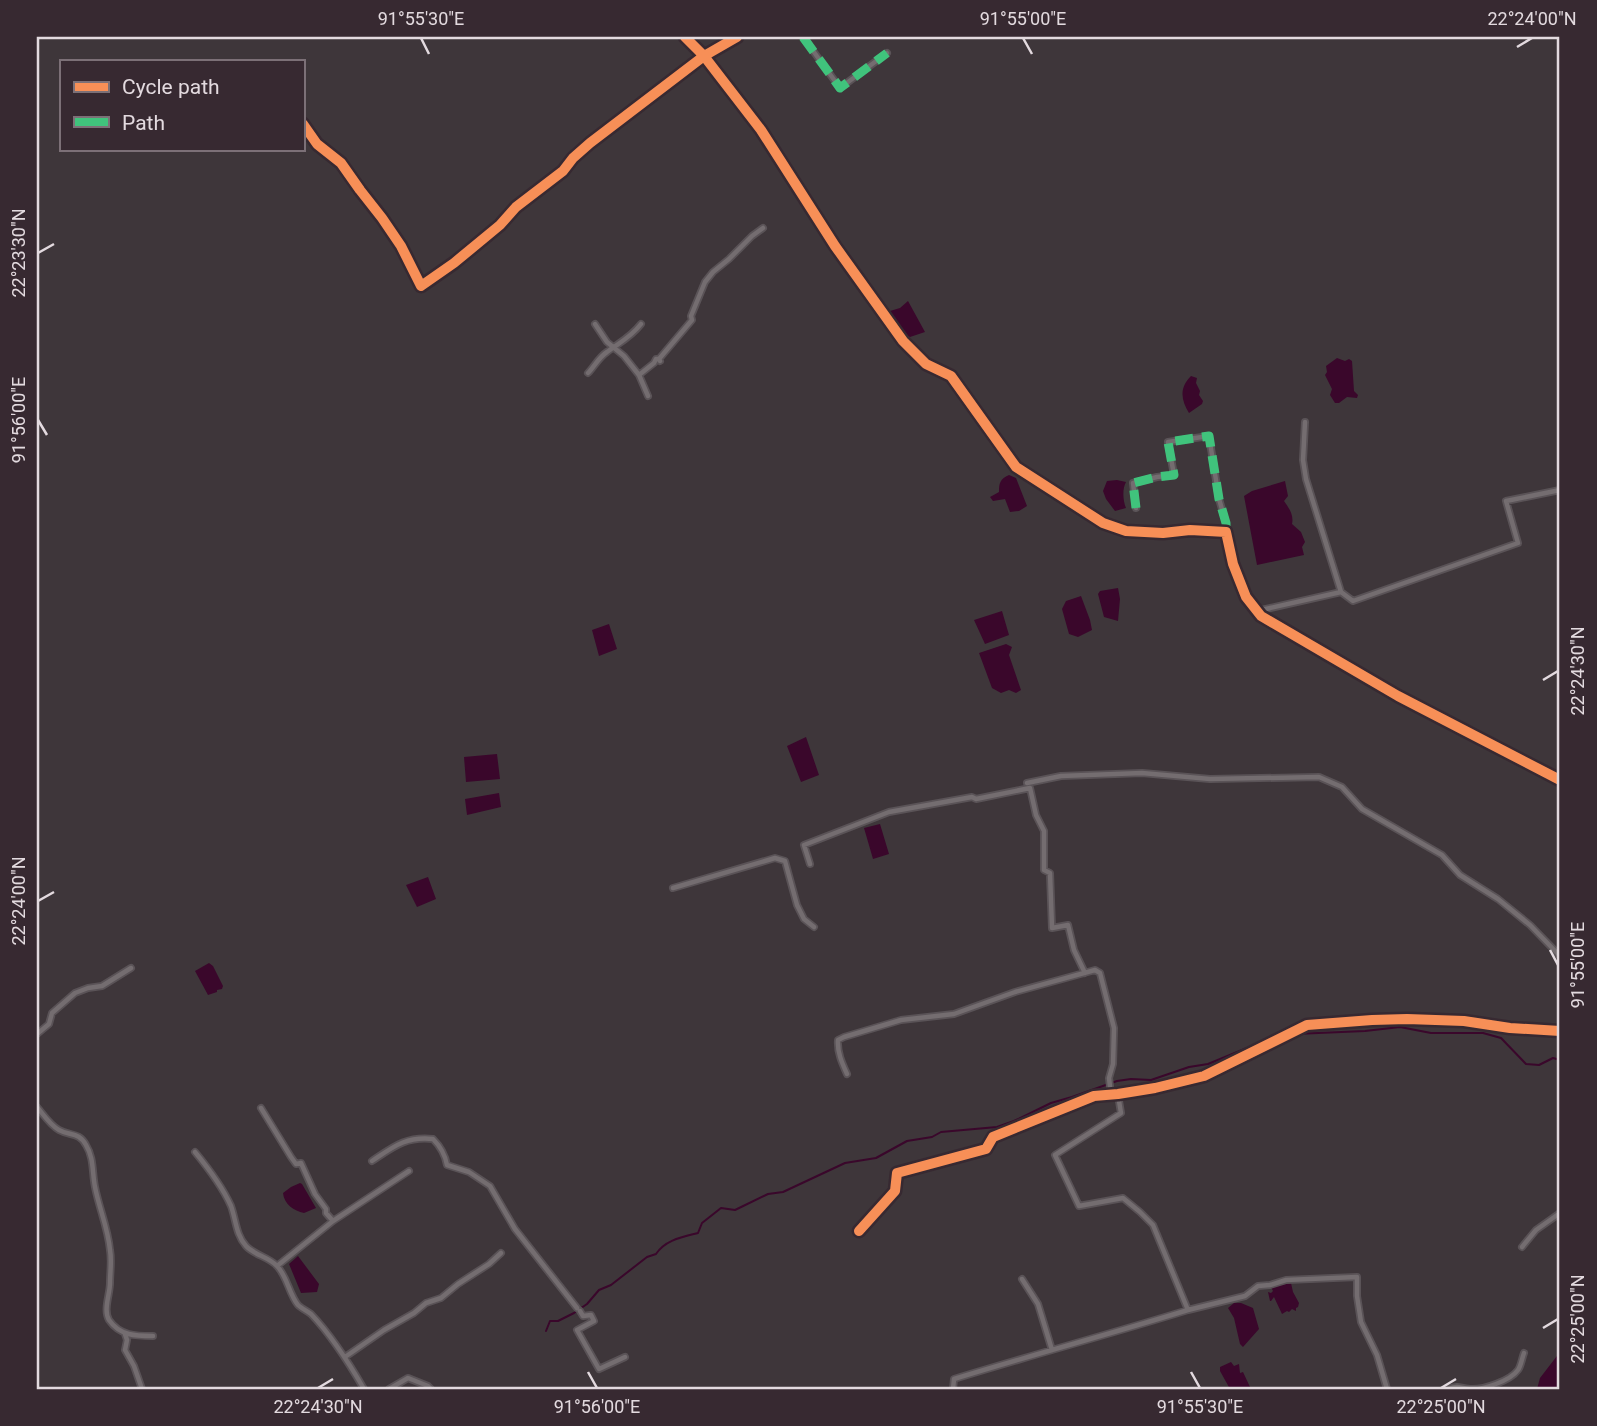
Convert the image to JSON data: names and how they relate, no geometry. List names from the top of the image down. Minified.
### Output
{"legend":["Cycle path","Path"],"coordinates":["91°55'30\"E","91°55'00\"E","22°24'00\"N","22°23'30\"N","91°56'00\"E","22°24'30\"N","22°25'00\"N"]}
